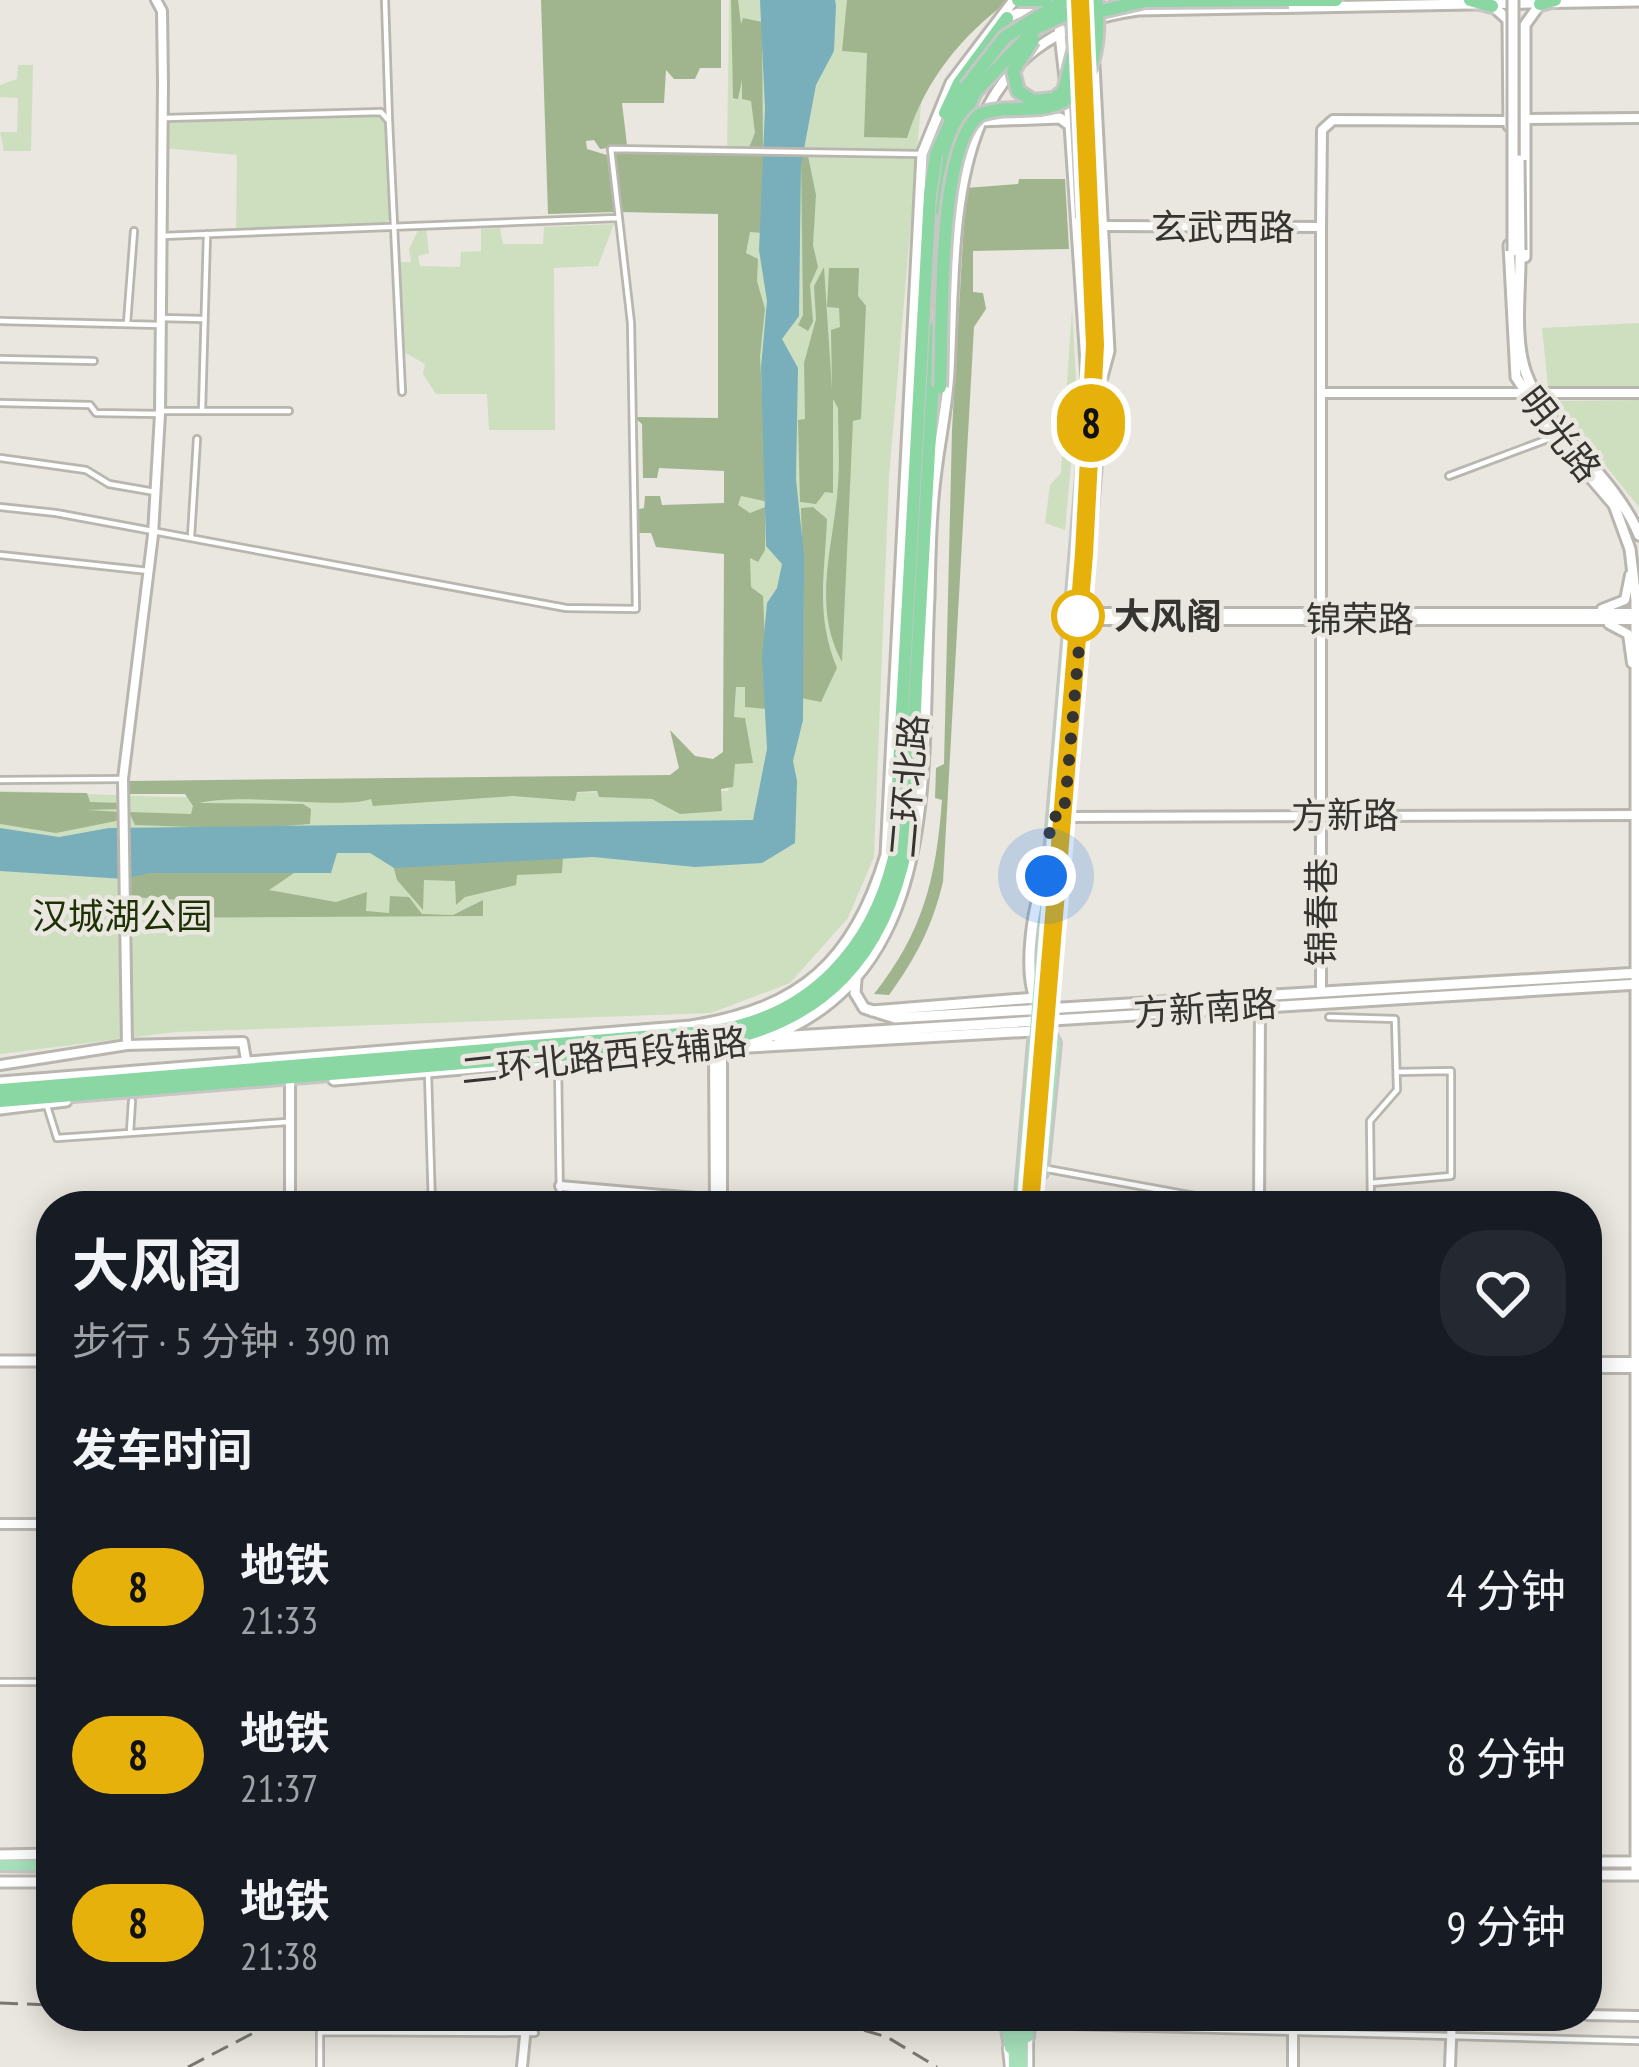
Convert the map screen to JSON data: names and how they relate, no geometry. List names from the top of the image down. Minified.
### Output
{"streets":{"highway":["二环北路"],"main road":["明光路","方新南路","二环北路西段辅路"],"street":["玄武西路","锦荣路","方新路","锦春巷"]},"crossings":[["玄武西路","锦荣路"],["玄武西路","锦春巷"],["明光路","锦荣路"],["明光路","方新路"],["明光路","方新南路"],["锦荣路","锦春巷"],["二环北路","二环北路西段辅路"],["方新路","锦春巷"],["锦春巷","方新南路"],["方新南路","二环北路西段辅路"]],"parks":["汉城湖公园"],"places":["大风阁"],"lines":["metro line 8"],"page":{"on_map":"8","heading":[["大风阁","步行 · 5 分钟 · 390 m"],"发车时间"],"list":[{"mark":"8","name":"地铁","note":"21:33","value":"4 分钟"},{"mark":"8","name":"地铁","note":"21:37","value":"8 分钟"},{"mark":"8","name":"地铁","note":"21:38","value":"9 分钟"}]}}
